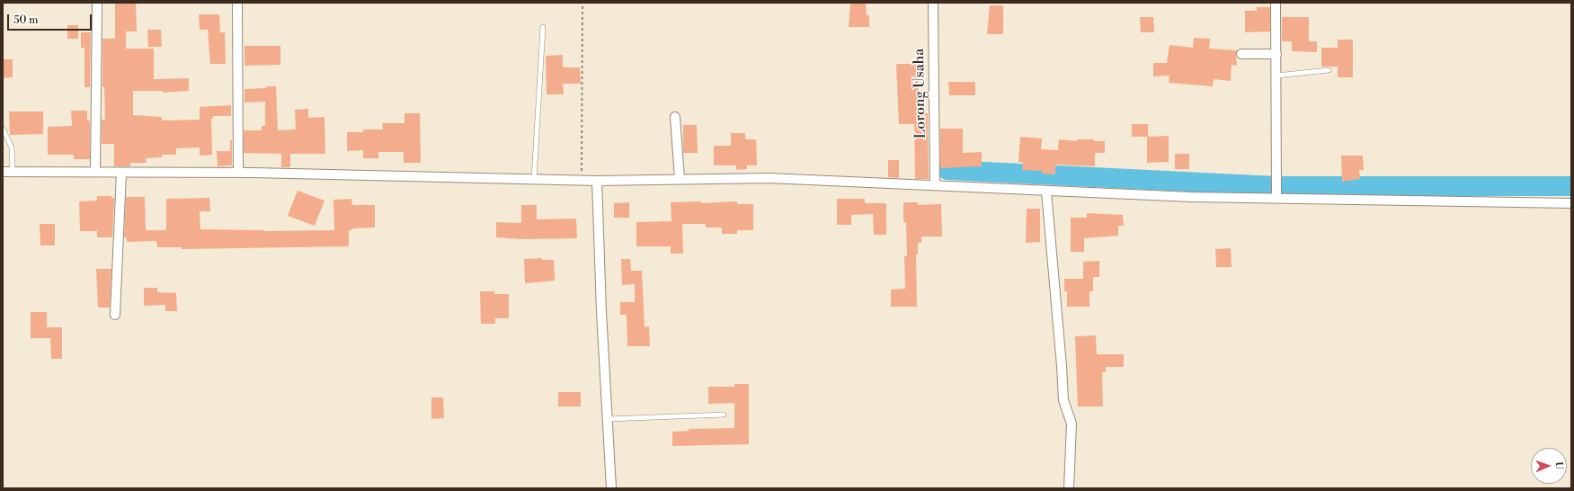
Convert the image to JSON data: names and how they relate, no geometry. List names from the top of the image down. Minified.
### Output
{"streets":{"street":["Lorong Usaha"]},"scale_bar":"50 m","north":"right"}
